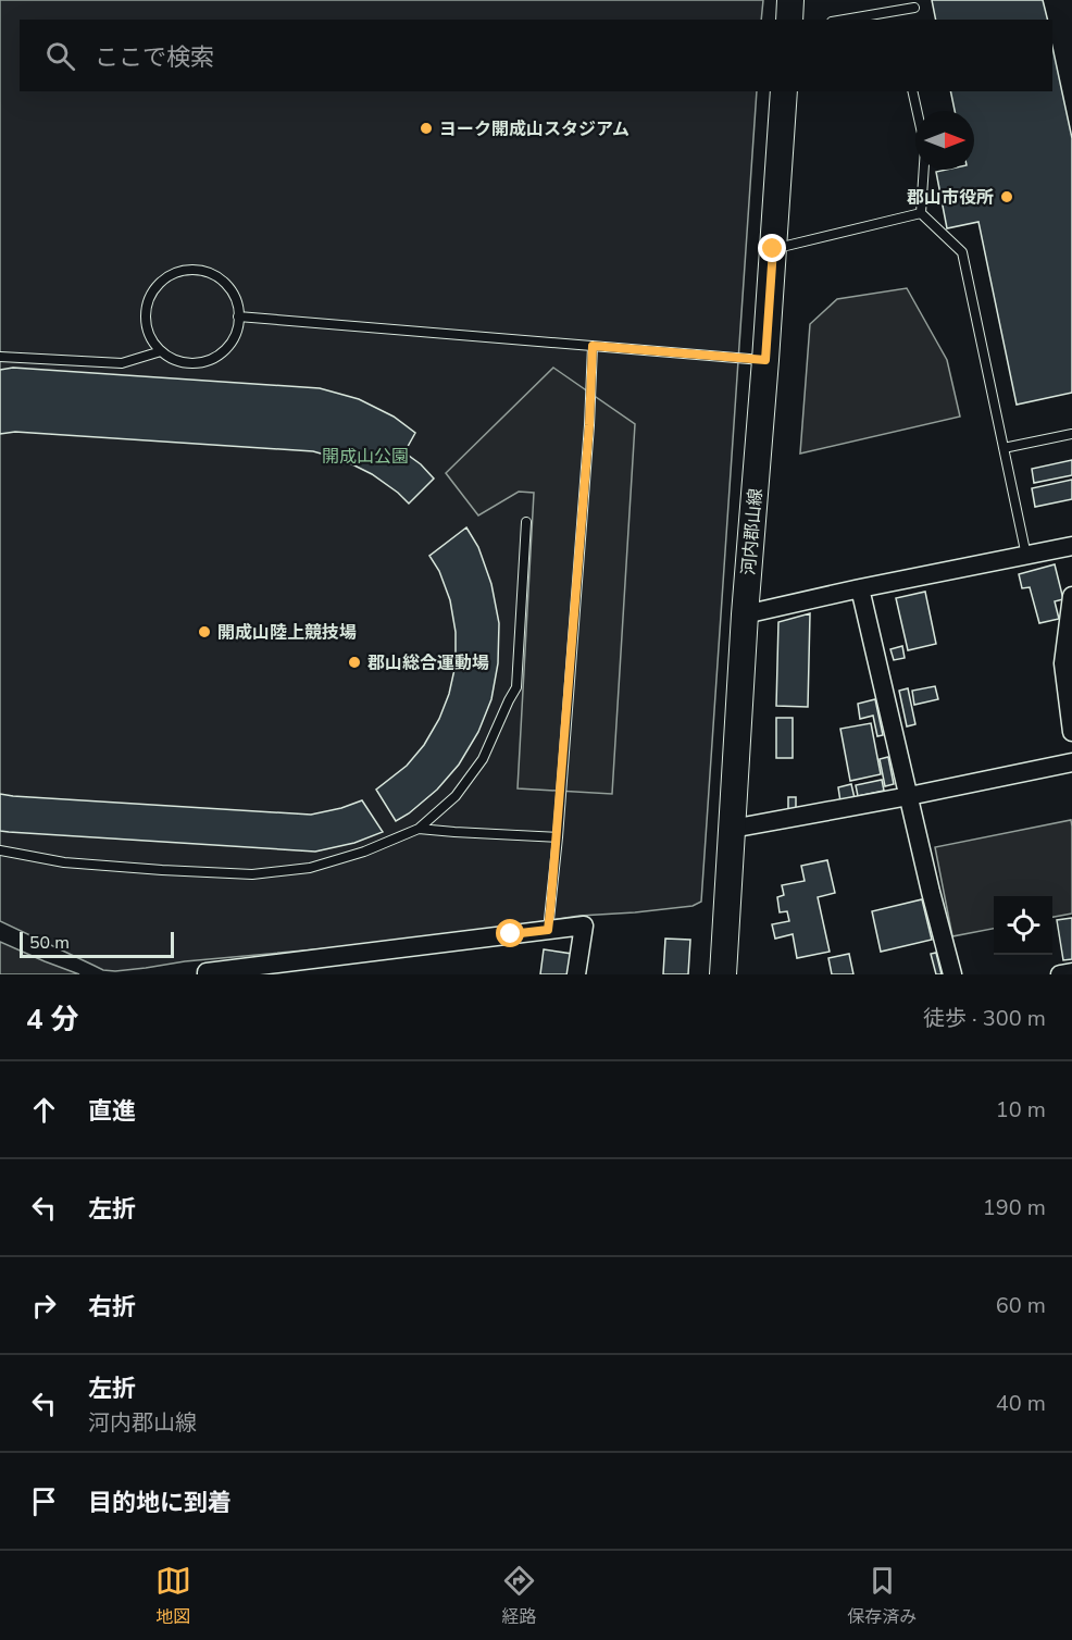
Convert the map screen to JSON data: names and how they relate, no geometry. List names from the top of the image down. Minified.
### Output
{"streets":{"main road":["河内郡山線"]},"parks":["開成山公園"],"places":["ヨーク開成山スタジアム","郡山市役所","開成山陸上競技場","郡山総合運動場"],"scale_bar":"50 m","north":"right","page":{"search":"ここで検索","scale":"50 m","heading":["4 分","徒歩 · 300 m"],"list":[["直進","10 m"],["左折","190 m"],["右折","60 m"],["左折","河内郡山線","40 m"],"目的地に到着"],"nav":["地図","経路","保存済み"]}}
